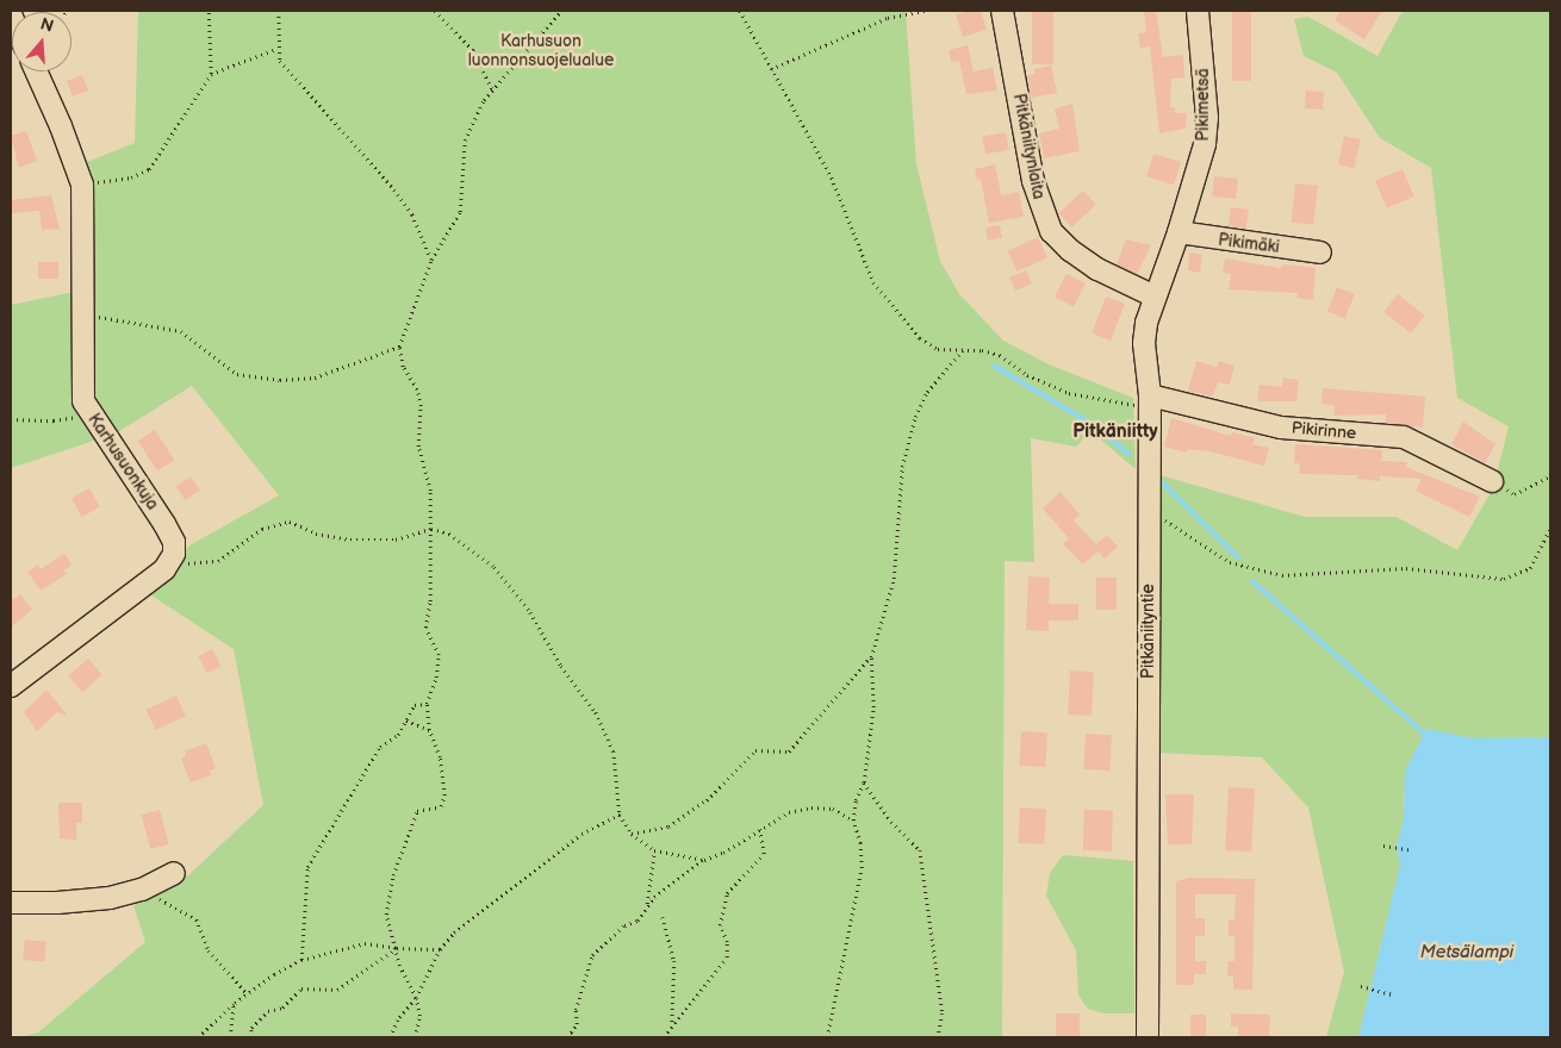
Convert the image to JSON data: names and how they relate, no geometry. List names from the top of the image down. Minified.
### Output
{"streets":{"street":["Pikimetsä","Pitkäniitynlaita","Pikimäki","Pikirinne","Karhusuonkuja","Pitkäniityntie"]},"crossings":[["Pikimetsä","Pikimäki"],["Pikimetsä","Pitkäniityntie"],["Pitkäniitynlaita","Pitkäniityntie"],["Pikimäki","Pitkäniityntie"],["Pikirinne","Pitkäniityntie"]],"districts":["Pitkäniitty"],"water":["Metsälampi"],"parks":["Karhusuon luonnonsuojelualue"],"north":"top"}
